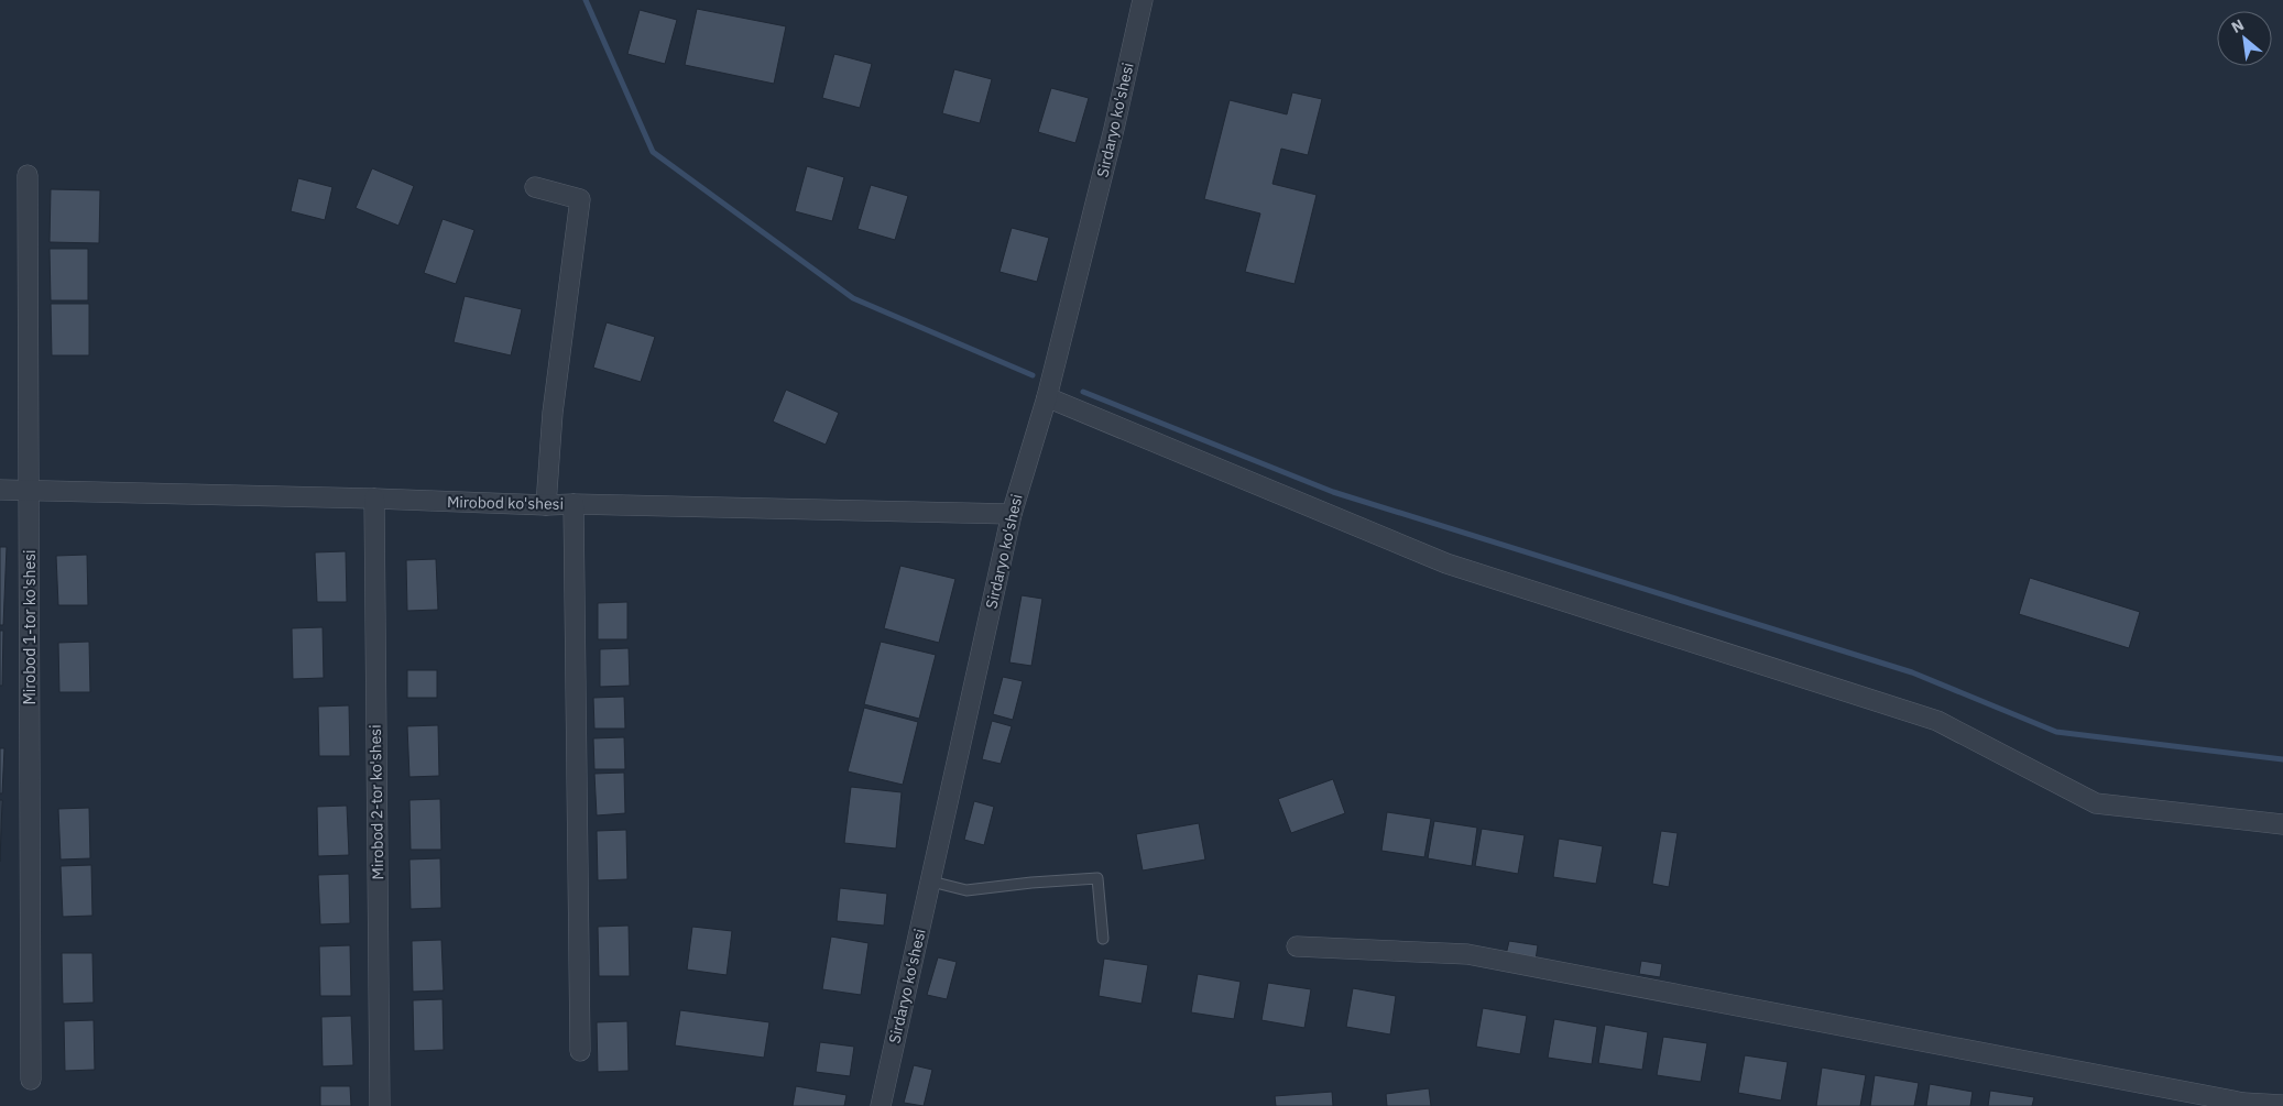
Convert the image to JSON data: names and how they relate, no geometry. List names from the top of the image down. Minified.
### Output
{"streets":{"street":["Sirdaryo ko'shesi","Mirobod ko'shesi","Mirobod 1-tor ko'shesi","Mirobod 2-tor ko'shesi"]},"crossings":[["Sirdaryo ko'shesi","Mirobod ko'shesi"],["Mirobod ko'shesi","Mirobod 1-tor ko'shesi"],["Mirobod ko'shesi","Mirobod 2-tor ko'shesi"]],"north":"top left"}
